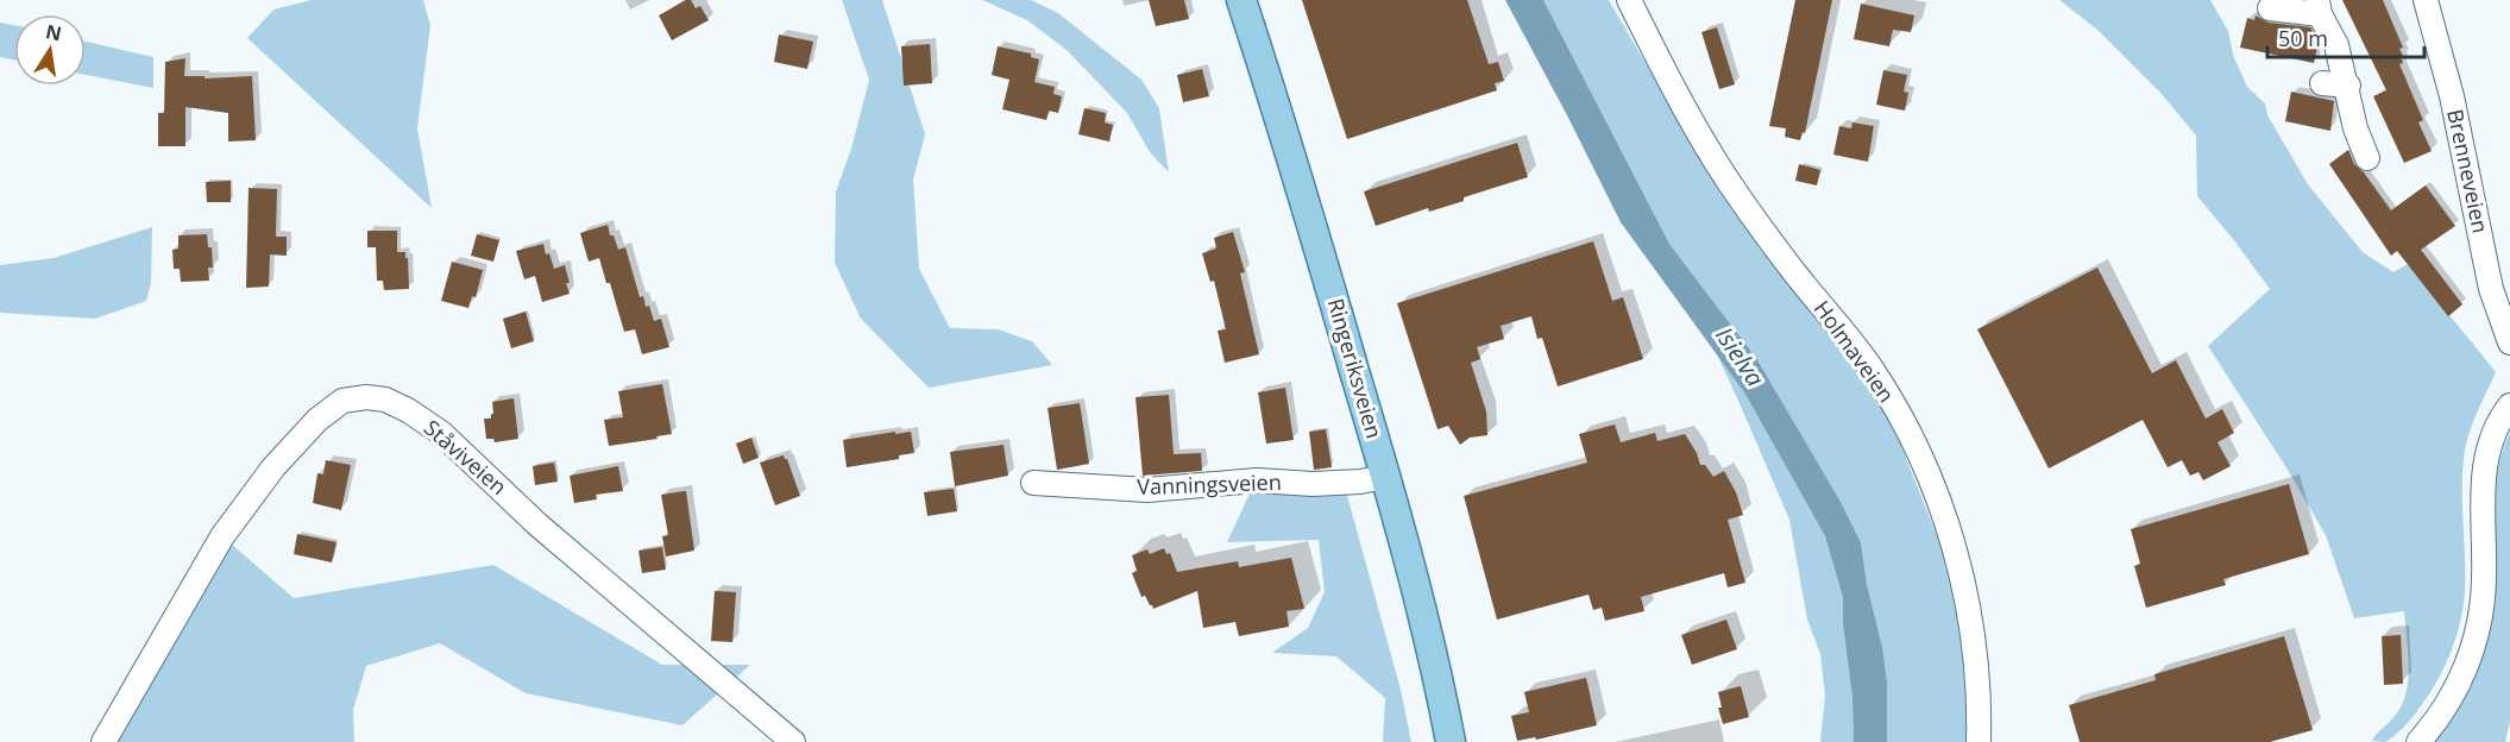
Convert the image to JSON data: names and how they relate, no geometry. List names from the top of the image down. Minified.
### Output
{"streets":{"main road":["Ringeriksveien"],"street":["Brenneveien","Holmaveien","Ståviveien","Vanningsveien"]},"crossings":[["Ringeriksveien","Vanningsveien"]],"water":["Isielva"],"scale_bar":"50 m","north":"top"}
